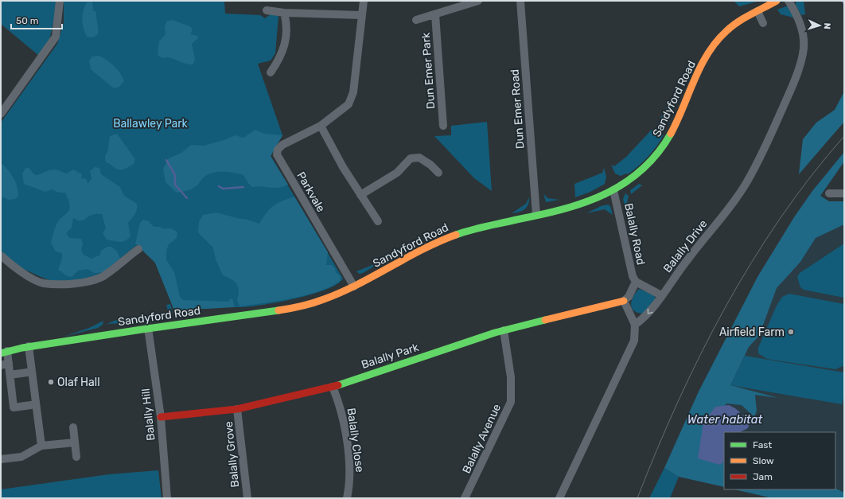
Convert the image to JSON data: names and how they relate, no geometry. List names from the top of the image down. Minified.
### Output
{"streets":{"main road":["Sandyford Road","Balally Park"],"street":["Dun Emer Park","Dun Emer Road","Parkvale","Balally Road","Balally Drive","Balally Hill","Balally Avenue","Balally Close","Balally Grove"]},"crossings":[["Sandyford Road","Dun Emer Road"],["Sandyford Road","Parkvale"],["Sandyford Road","Balally Road"],["Sandyford Road","Balally Hill"],["Balally Road","Balally Drive"],["Balally Road","Balally Park"],["Balally Park","Balally Hill"],["Balally Park","Balally Avenue"],["Balally Park","Balally Close"],["Balally Park","Balally Grove"]],"water":["Water habitat"],"parks":["Ballawley Park"],"places":["Airfield Farm","Olaf Hall"],"legend":["Fast","Slow","Jam"],"scale_bar":"50 m","north":"right"}
